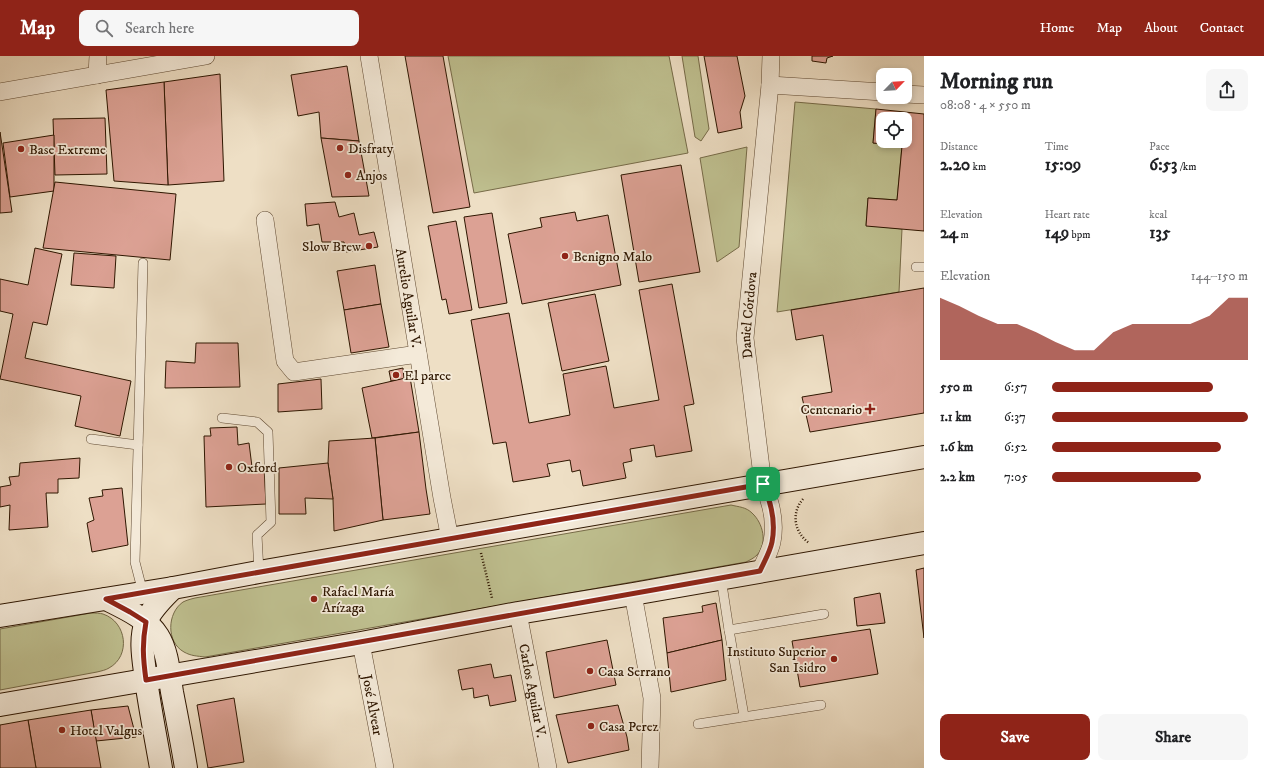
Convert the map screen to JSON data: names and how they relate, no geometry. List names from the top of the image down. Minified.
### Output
{"streets":{"street":["Aurelio Aguilar V.","Daniel Córdova","Carlos Aguilar V.","José Alvear"]},"places":{"other":["Disfraty","Base Extreme","Anjos","Slow Brew","Benigno Malo","El parce","Oxford","Rafael María Arízaga","Instituto Superior San Isidro","Casa Serrano","Casa Perez","Hotel Valgus"],"health":["Centenario"]},"north":"top right","page":{"header":"Map","search":"Search here","nav":["Home","Map","About","Contact"],"heading":["Morning run","08:08 · 4 × 550 m"],"stats":[["Distance","2.20 km"],["Time","15:09"],["Pace","6:53 /km"],["Elevation","24 m"],["Heart rate","149 bpm"],["kcal","135"]],"chart":["Elevation","144–150 m"],"list":[{"name":"550 m","note":"6:57"},{"name":"1.1 km","note":"6:37"},{"name":"1.6 km","note":"6:52"},{"name":"2.2 km","note":"7:05"}],"buttons":["Save","Share"]}}
